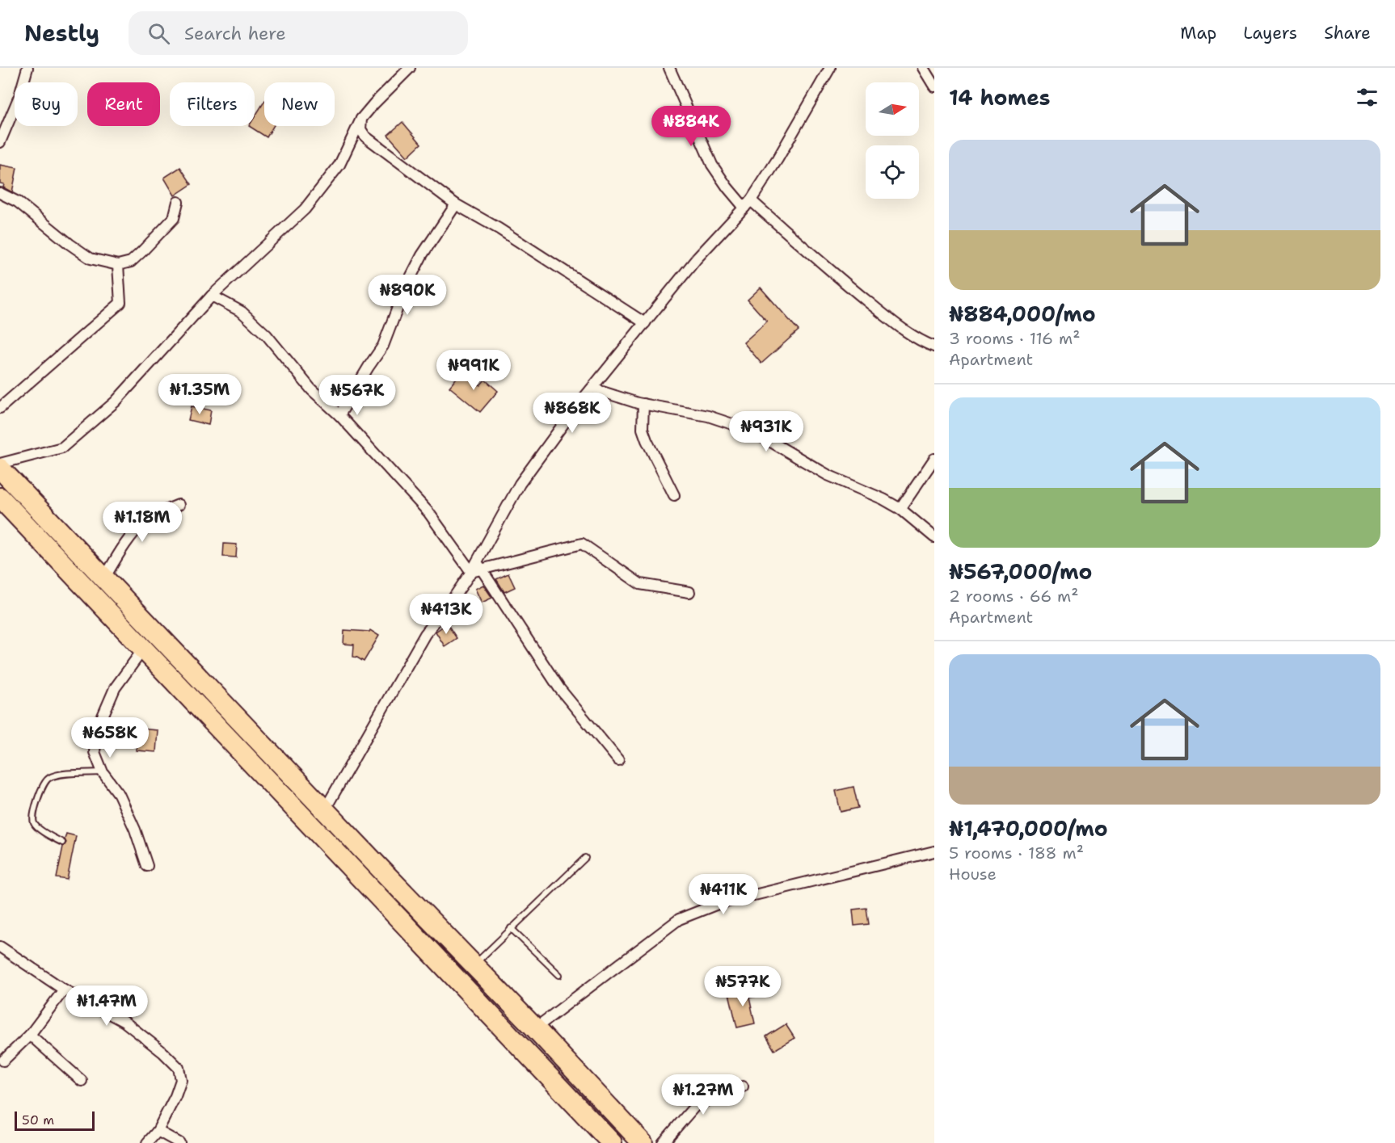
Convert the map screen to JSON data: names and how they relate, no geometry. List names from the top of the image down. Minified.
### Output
{"scale_bar":"50 m","north":"right","page":{"header":"Nestly","search":"Search here","nav":["Map","Layers","Share"],"heading":"14 homes","chip":["Buy","Rent","Filters","New"],"price":["₦884K","₦890K","₦991K","₦1.35M","₦567K","₦868K","₦931K","₦1.18M","₦413K","₦658K","₦411K","₦577K","₦1.47M","₦1.27M"],"list":[{"name":"₦884,000/mo","note":"3 rooms · 116 m² · Apartment"},{"name":"₦567,000/mo","note":"2 rooms · 66 m² · Apartment"},{"name":"₦1,470,000/mo","note":"5 rooms · 188 m² · House"}],"scale":"50 m"}}
